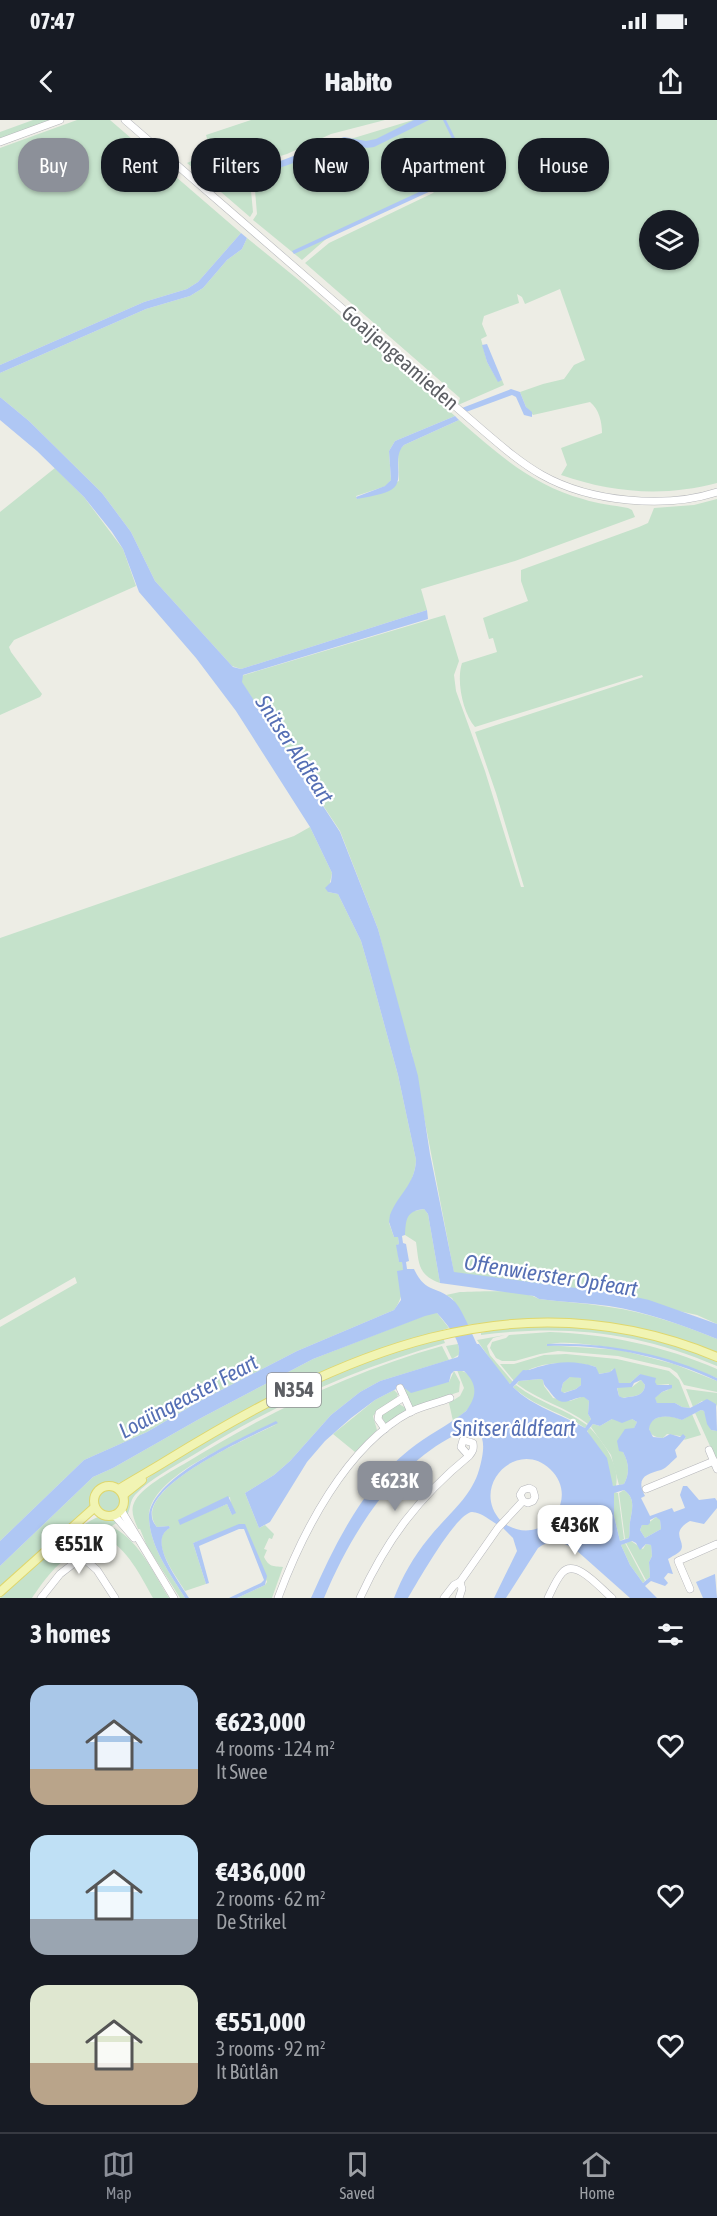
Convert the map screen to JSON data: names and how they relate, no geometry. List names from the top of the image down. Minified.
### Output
{"streets":{"main road":["N354"],"street":["Goaijengeamieden"]},"water":["Snitser Aldfeart","Offenwierster Opfeart","Loaiïngeaster Feart","Snitser âldfeart"],"page":{"status":"07:47","header":"Habito","chip":["Buy","Rent","Filters","New","Apartment","House"],"price":["€623K","€436K","€551K"],"heading":"3 homes","list":[{"name":"€623,000","note":"4 rooms · 124 m² · It Swee"},{"name":"€436,000","note":"2 rooms · 62 m² · De Strikel"},{"name":"€551,000","note":"3 rooms · 92 m² · It Bûtlân"}],"tabs":["Map","Saved","Home"]}}
